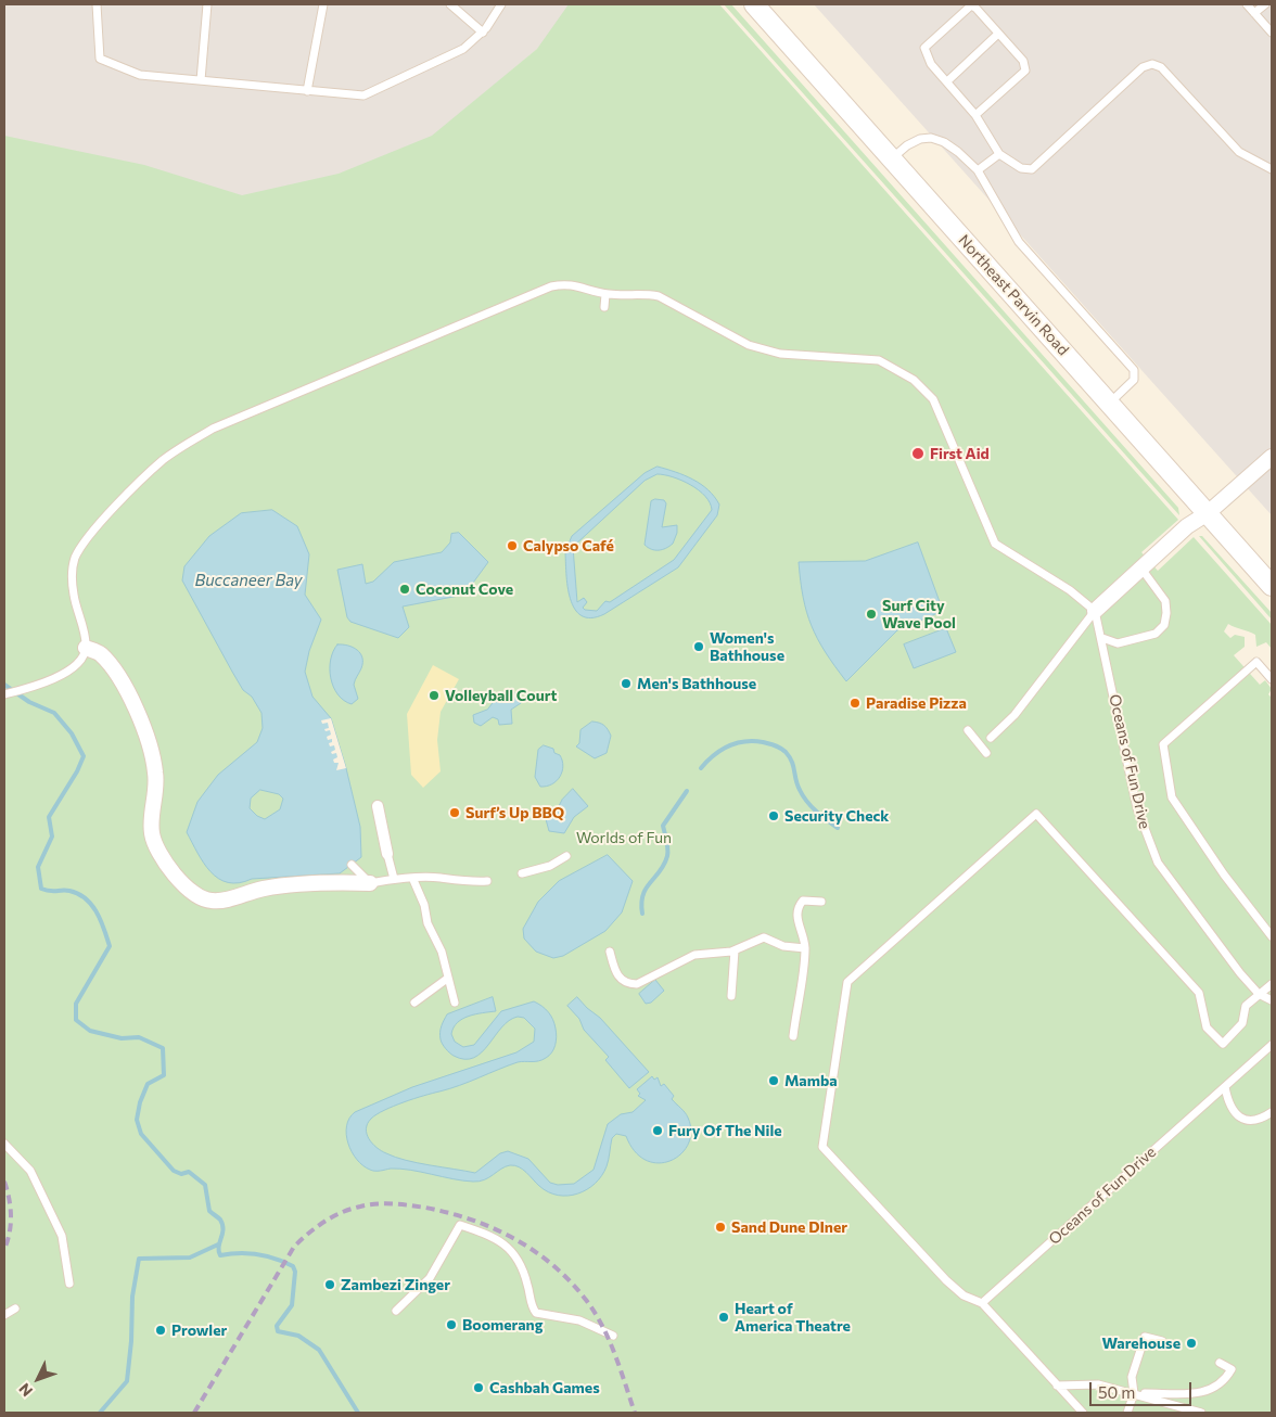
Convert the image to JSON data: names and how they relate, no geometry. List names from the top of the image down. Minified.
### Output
{"streets":{"street":["Northeast Parvin Road"],"lane":["Oceans of Fun Drive"]},"water":["Buccaneer Bay"],"parks":["Worlds of Fun"],"places":["First Aid","Calypso Café","Coconut Cove","Surf City Wave Pool","Women's Bathhouse","Men's Bathhouse","Volleyball Court","Paradise Pizza","Surf’s Up BBQ","Security Check","Mamba","Fury Of The Nile","Sand Dune DIner","Zambezi Zinger","Heart of America Theatre","Boomerang","Prowler","Warehouse","Cashbah Games"],"scale_bar":"50 m","north":"bottom left"}
